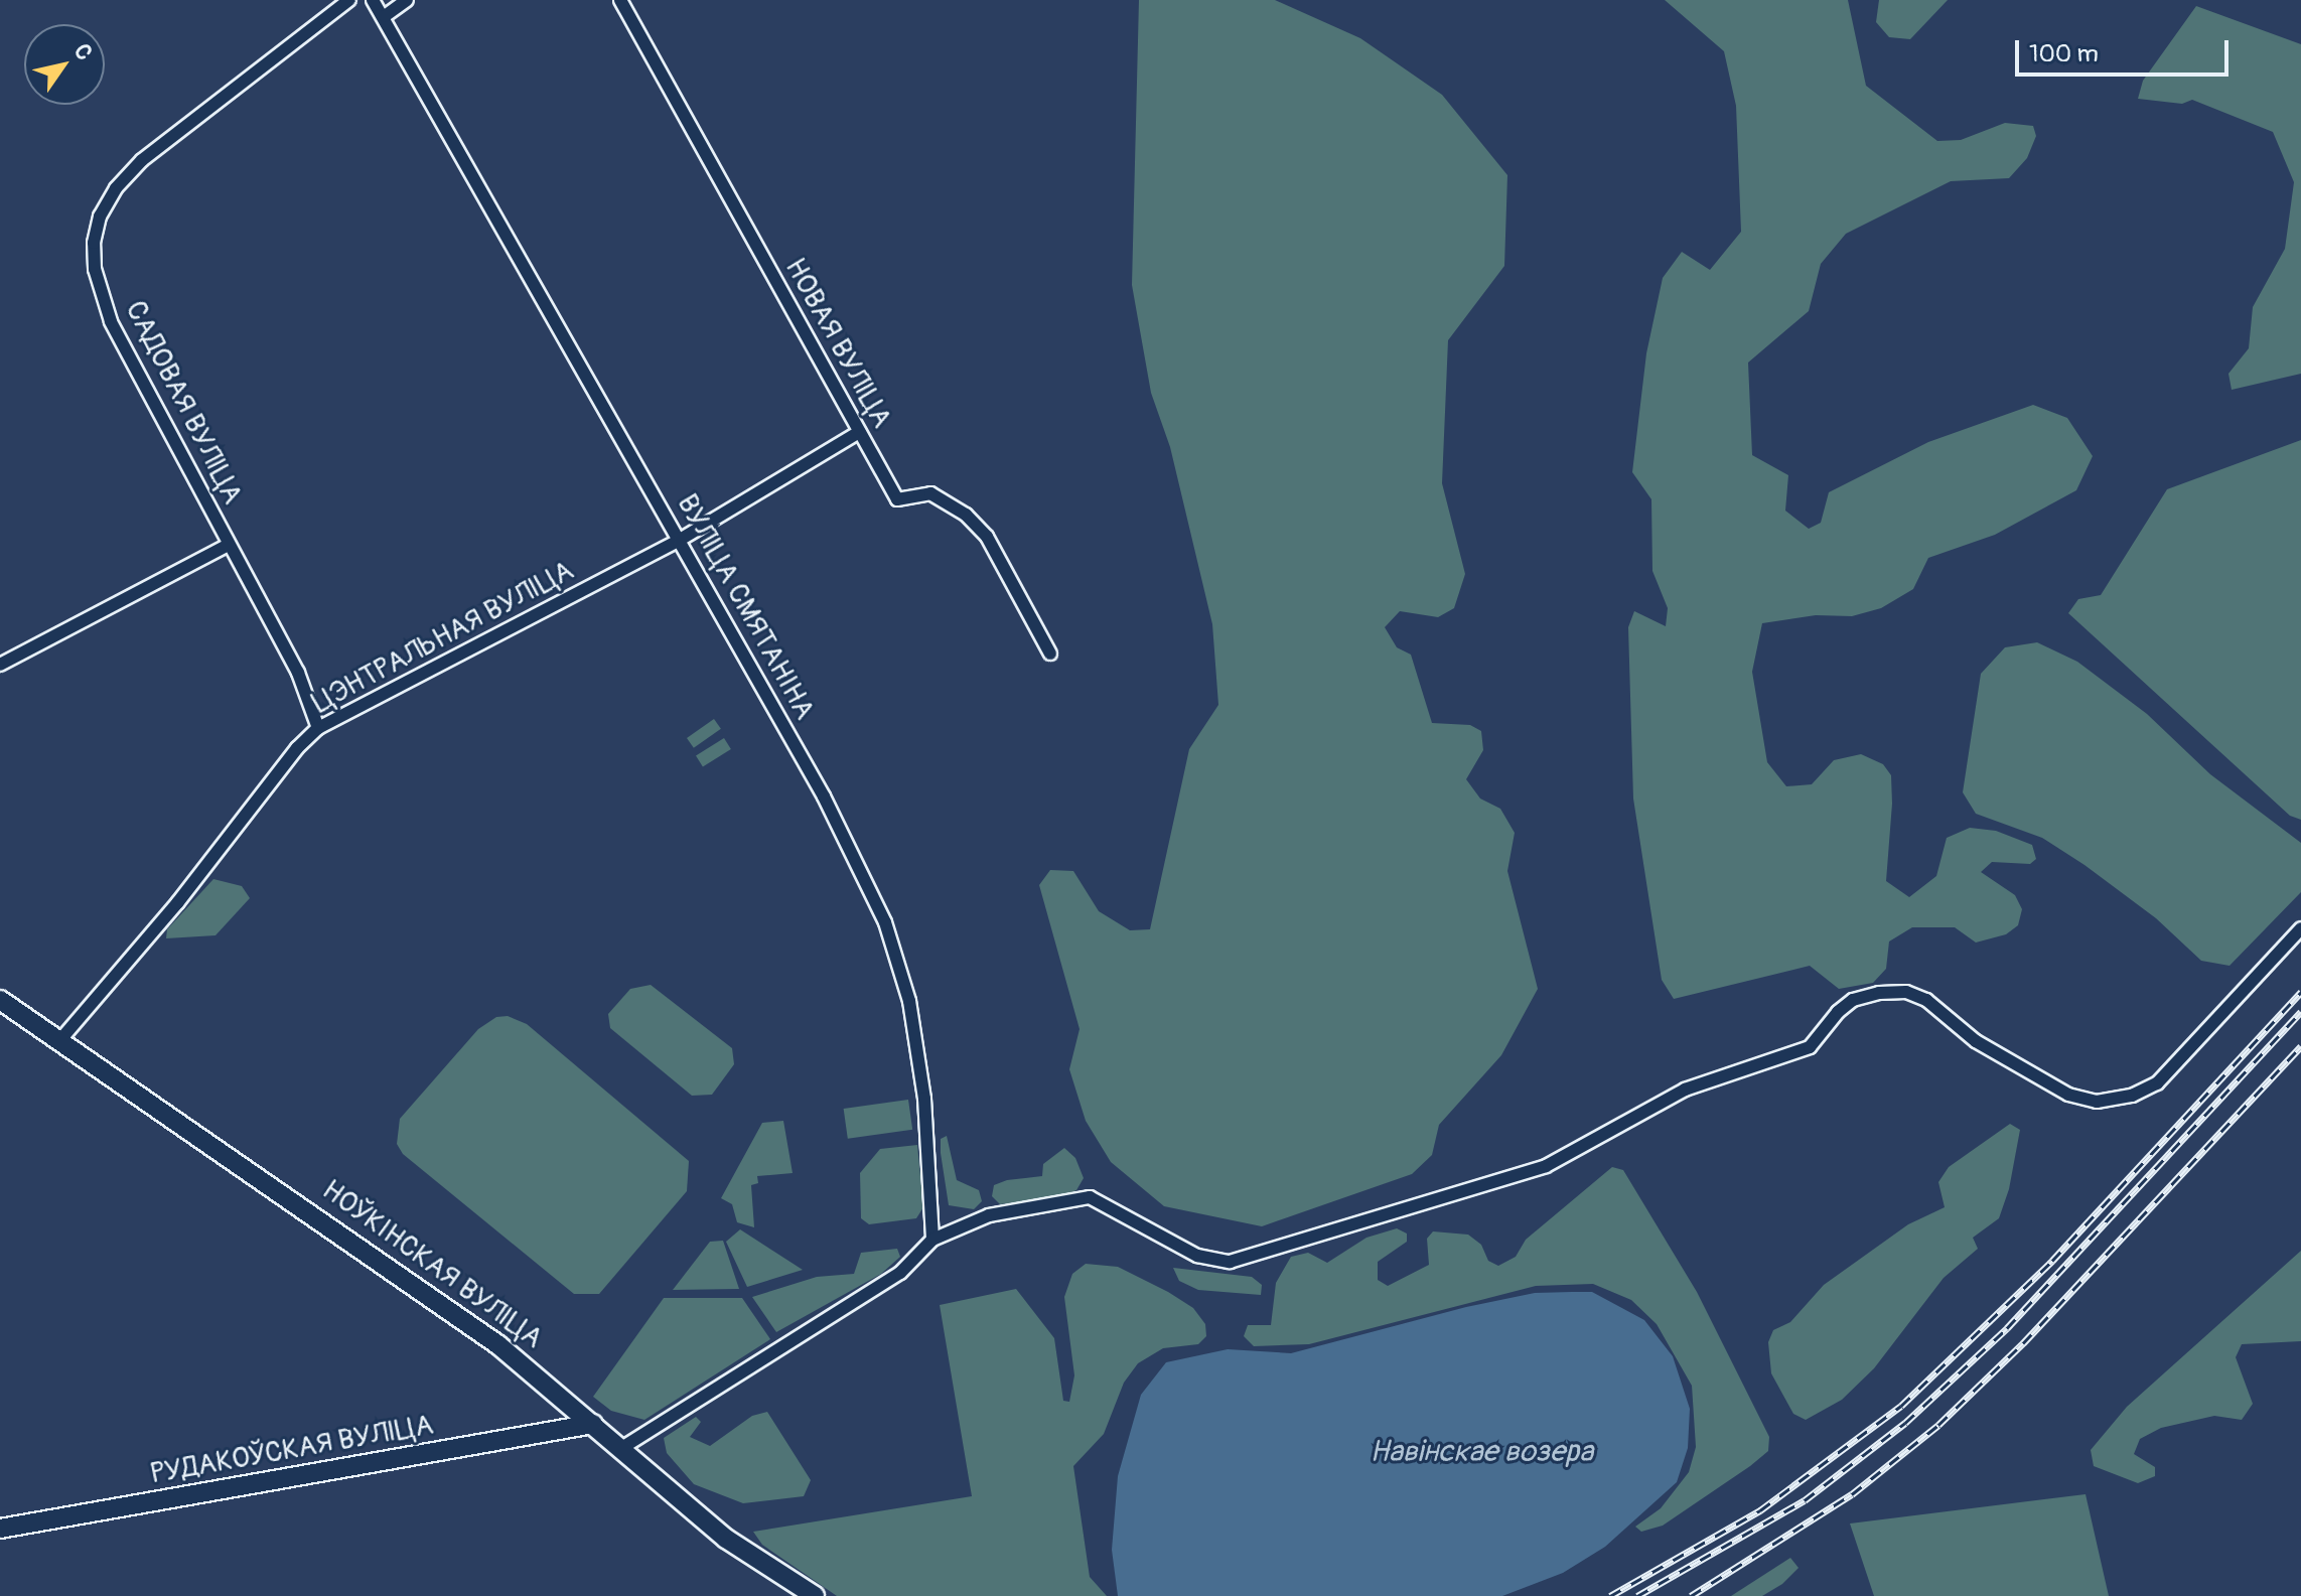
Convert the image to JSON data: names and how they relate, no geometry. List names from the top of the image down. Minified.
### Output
{"streets":{"main road":["НОЎКІНСКАЯ ВУЛІЦА","РУДАКОЎСКАЯ ВУЛІЦА"],"street":["НОВАЯ ВУЛІЦА","САДОВАЯ ВУЛІЦА","ВУЛІЦА СМЯТАНІНА","ЦЭНТРАЛЬНАЯ ВУЛІЦА"]},"crossings":[["НОВАЯ ВУЛІЦА","ЦЭНТРАЛЬНАЯ ВУЛІЦА"],["САДОВАЯ ВУЛІЦА","ЦЭНТРАЛЬНАЯ ВУЛІЦА"],["ВУЛІЦА СМЯТАНІНА","ЦЭНТРАЛЬНАЯ ВУЛІЦА"],["ЦЭНТРАЛЬНАЯ ВУЛІЦА","НОЎКІНСКАЯ ВУЛІЦА"],["НОЎКІНСКАЯ ВУЛІЦА","РУДАКОЎСКАЯ ВУЛІЦА"]],"water":["Навінскае возера"],"scale_bar":"100 m","north":"top right"}
